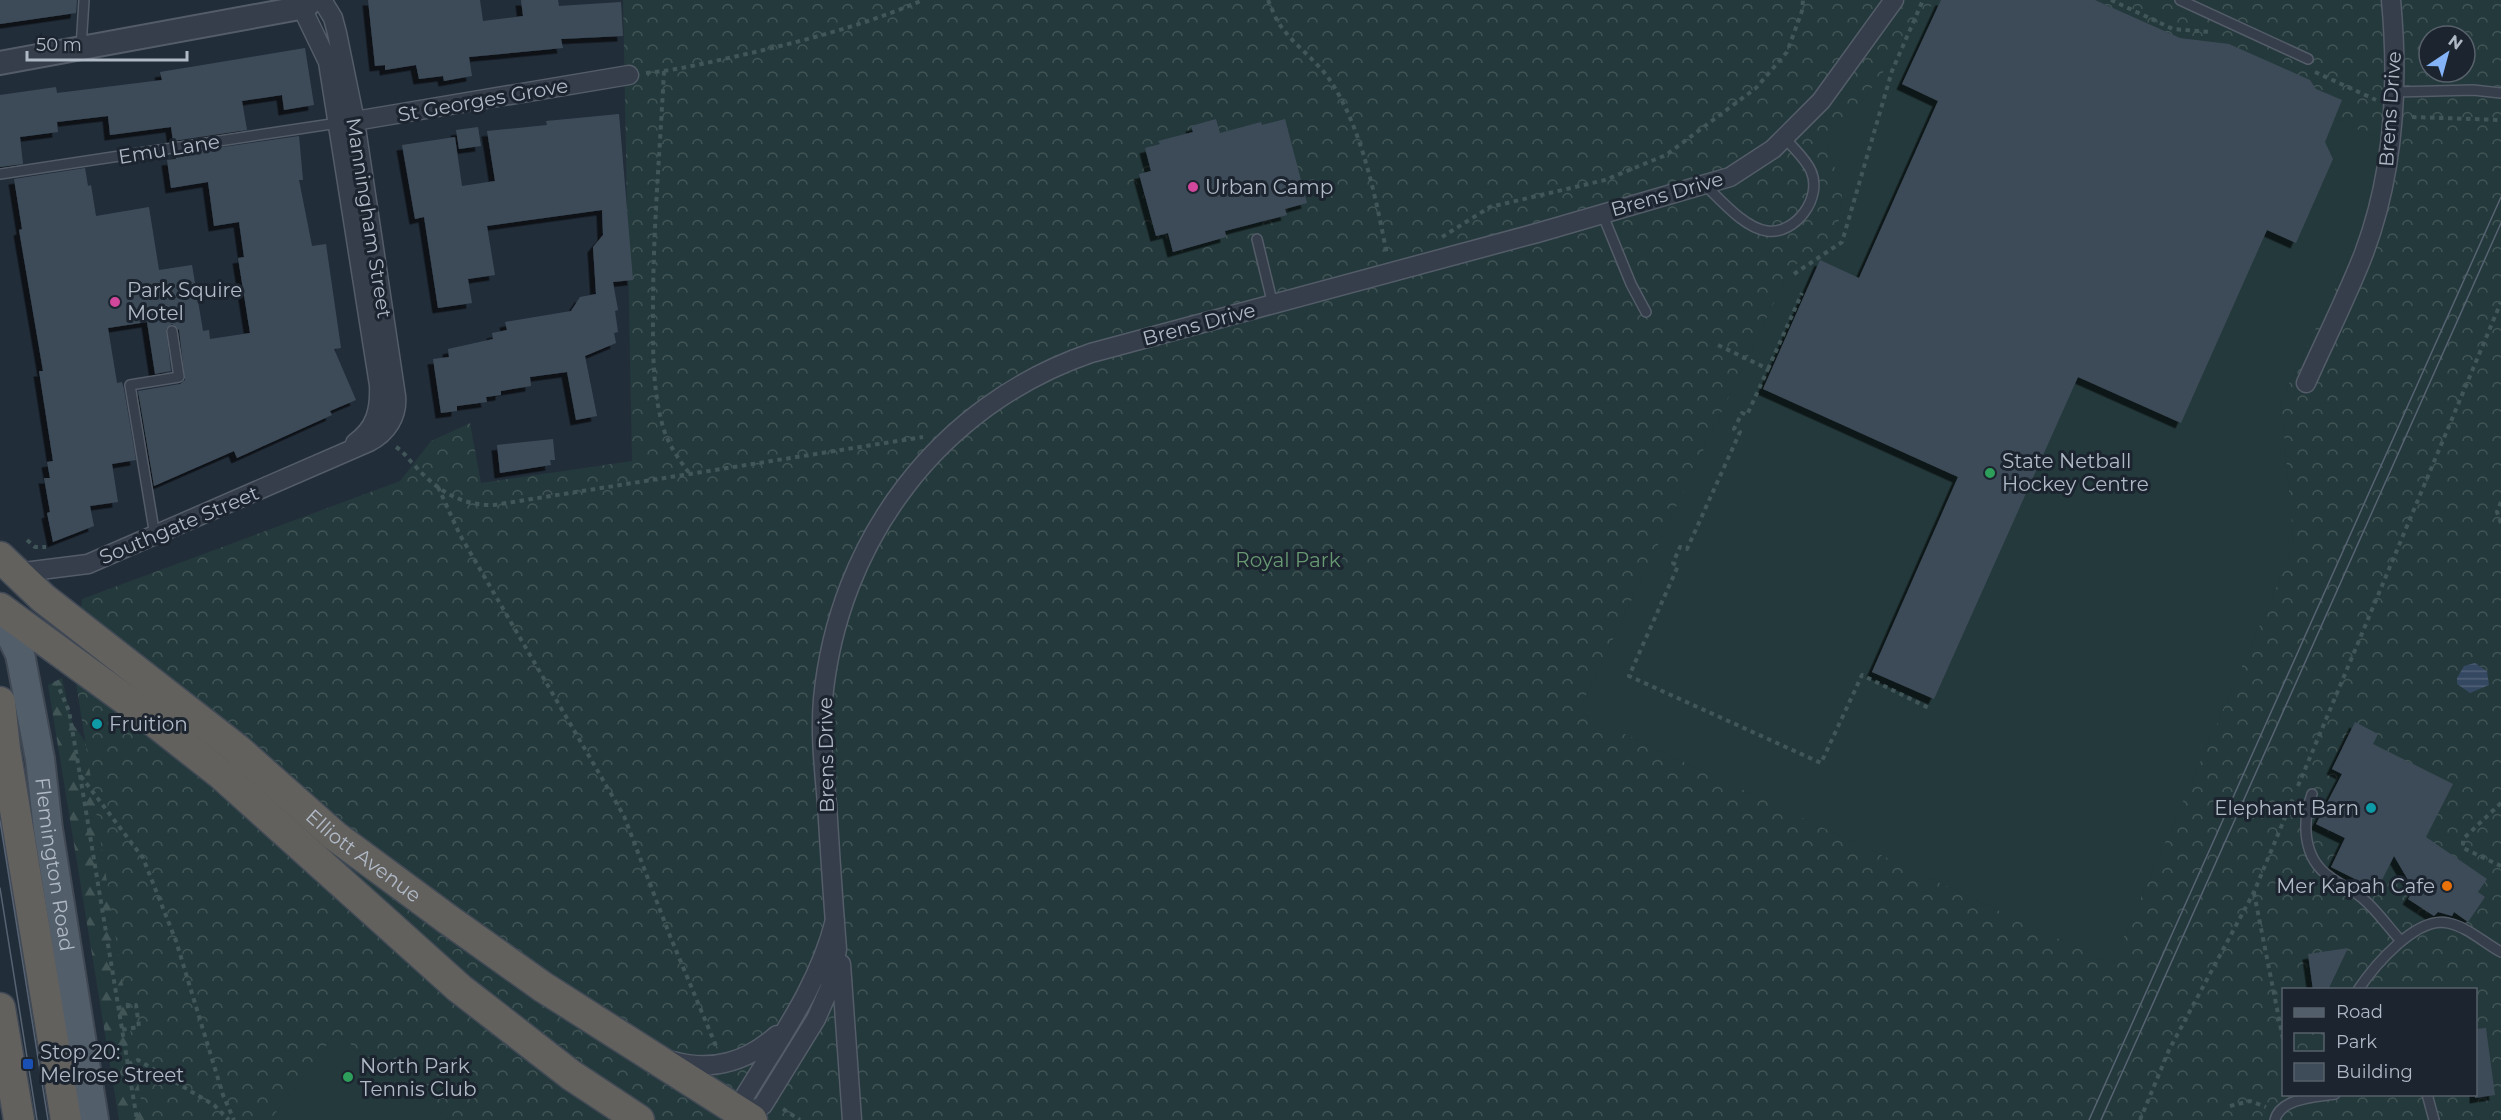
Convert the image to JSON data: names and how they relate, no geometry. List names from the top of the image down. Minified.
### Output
{"streets":{"highway":["Elliott Avenue","Flemington Road"],"street":["St Georges Grove","Brens Drive","Manningham Street","Southgate Street"],"lane":["Emu Lane"]},"crossings":[["St Georges Grove","Emu Lane"],["St Georges Grove","Manningham Street"],["Brens Drive","Elliott Avenue"],["Emu Lane","Manningham Street"],["Manningham Street","Southgate Street"],["Southgate Street","Elliott Avenue"]],"parks":["Royal Park"],"places":{"other":["Urban Camp","Park Squire Motel","State Netball Hockey Centre","Fruition","Elephant Barn","Mer Kapah Cafe","North Park Tennis Club"],"transit":["Stop 20: Melrose Street"]},"legend":["Road","Park","Building"],"scale_bar":"50 m","north":"top right"}
